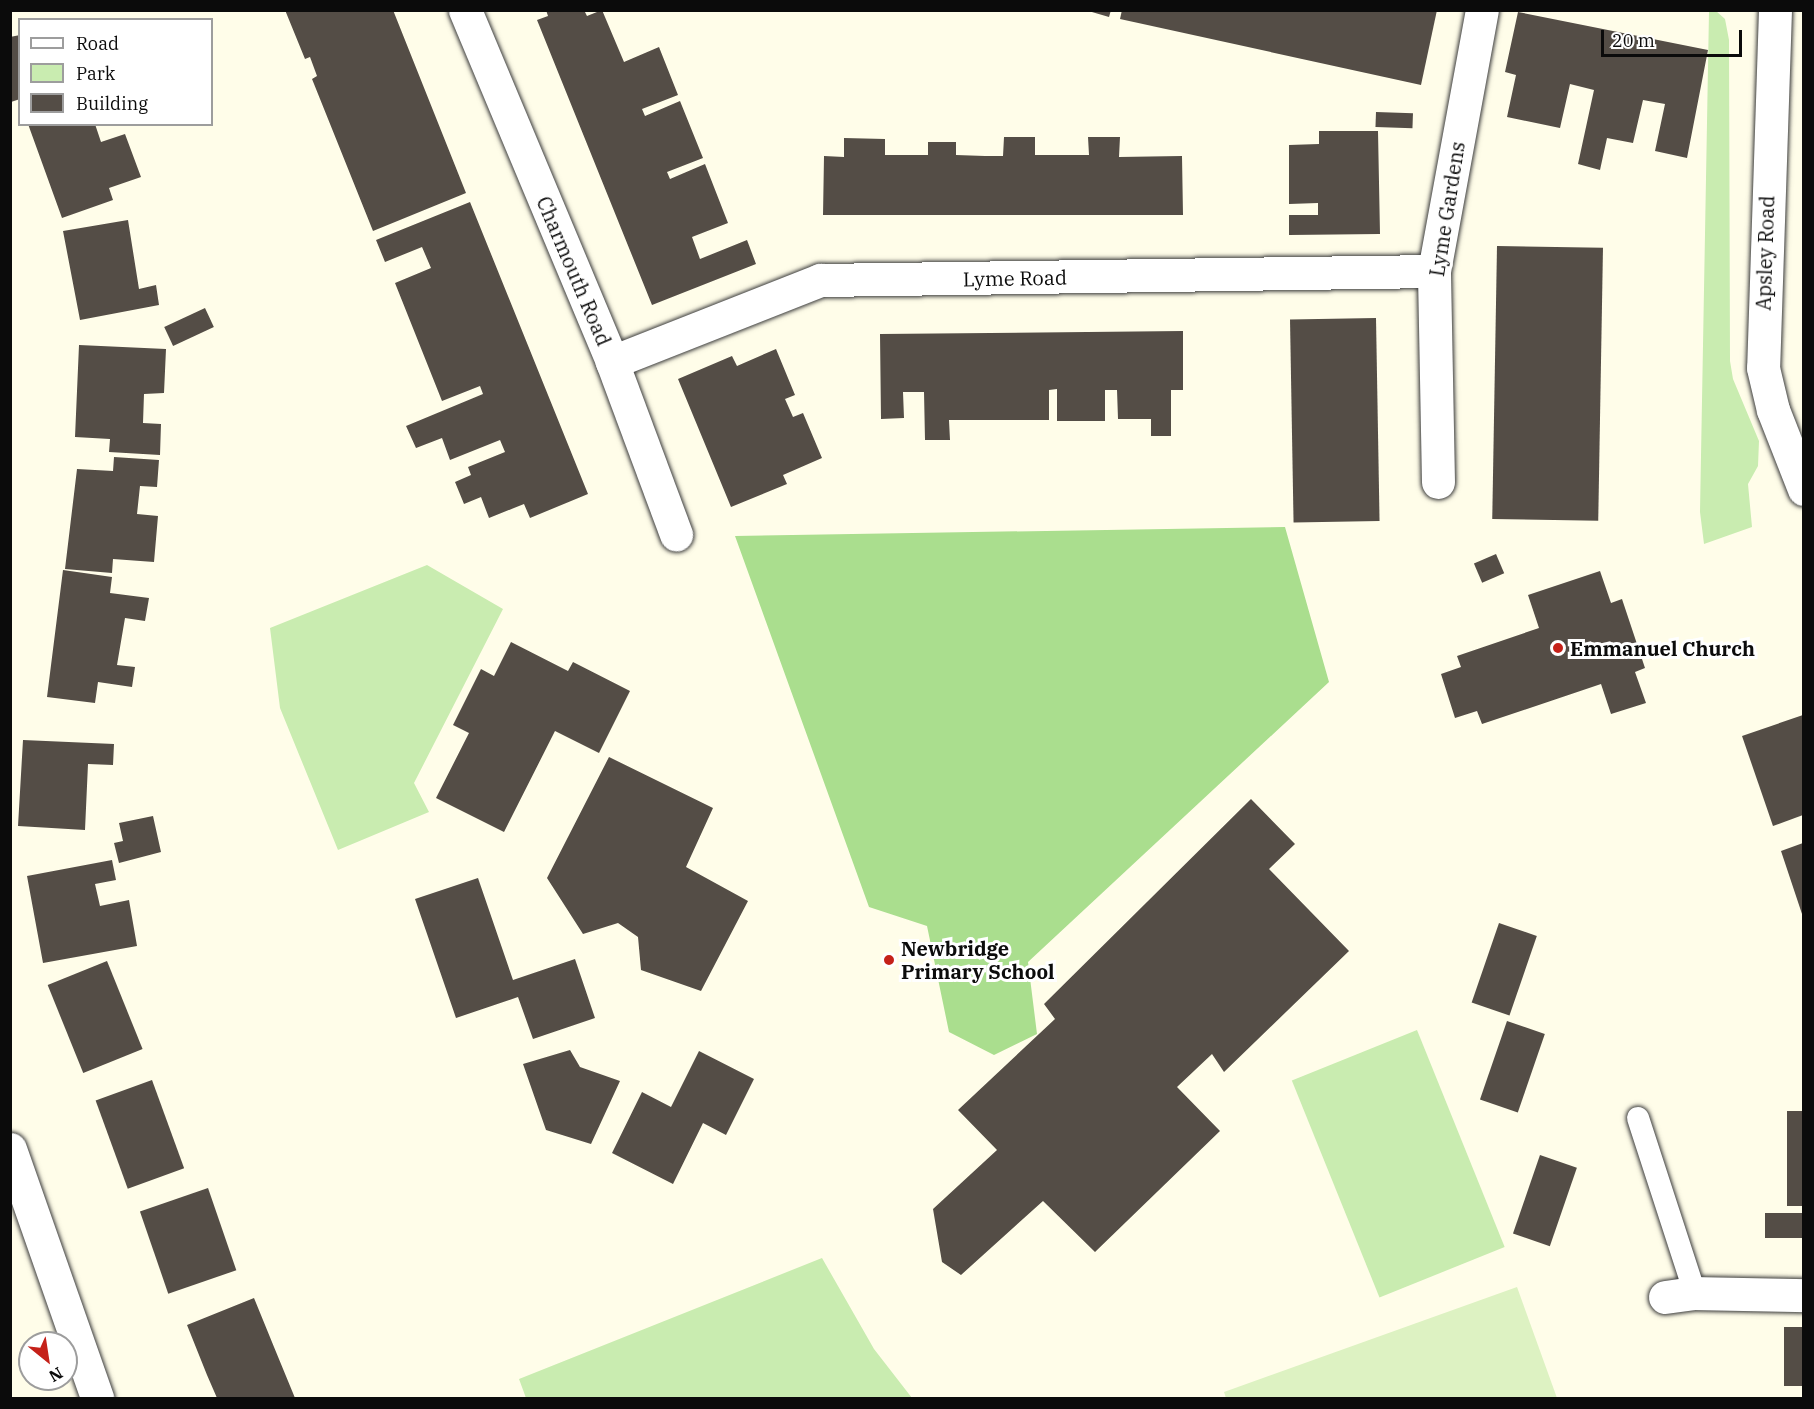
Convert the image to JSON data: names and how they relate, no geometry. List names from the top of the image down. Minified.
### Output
{"streets":{"street":["Lyme Gardens","Apsley Road","Charmouth Road","Lyme Road"]},"crossings":[["Lyme Gardens","Lyme Road"],["Charmouth Road","Lyme Road"]],"places":["Emmanuel Church","Newbridge Primary School"],"legend":["Road","Park","Building"],"scale_bar":"20 m","north":"bottom right"}
